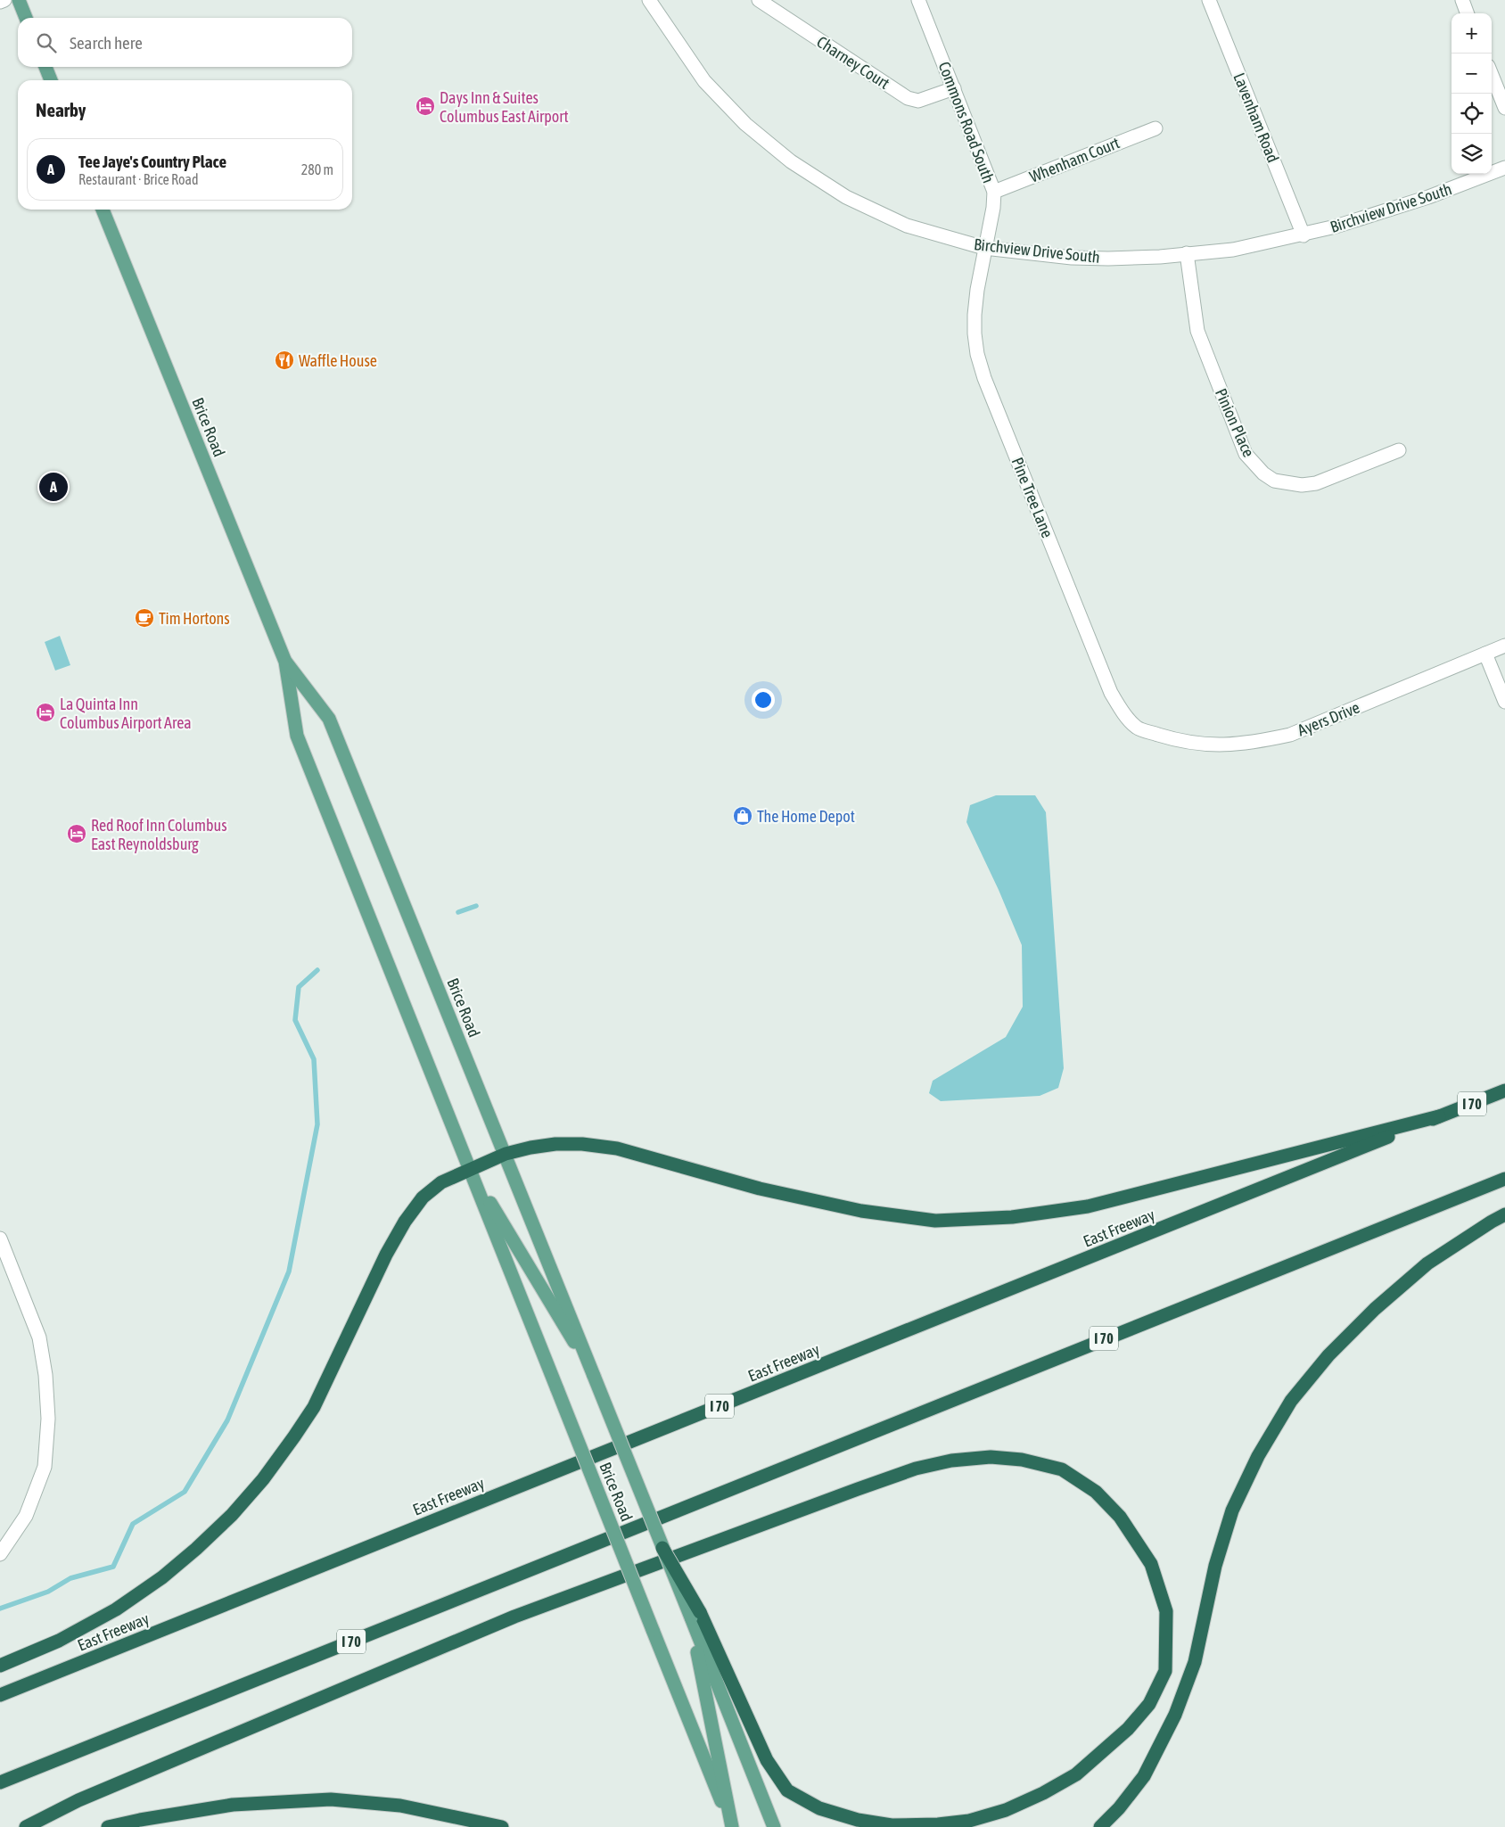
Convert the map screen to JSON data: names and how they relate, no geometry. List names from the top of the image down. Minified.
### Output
{"streets":{"highway":["I 70","East Freeway"],"main road":["Brice Road"],"street":["Charney Court","Lavenham Road","Commons Road South","Whenham Court","Birchview Drive South","Pinion Place","Pine Tree Lane","Ayers Drive"]},"crossings":[["Charney Court","Commons Road South"],["Lavenham Road","Birchview Drive South"],["Commons Road South","Whenham Court"],["Commons Road South","Birchview Drive South"],["Commons Road South","Pine Tree Lane"],["Birchview Drive South","Pinion Place"],["Birchview Drive South","Pine Tree Lane"],["Pine Tree Lane","Ayers Drive"]],"places":{"hotel":["Days Inn & Suites Columbus East Airport","La Quinta Inn Columbus Airport Area","Red Roof Inn Columbus East Reynoldsburg"],"restaurant":["Waffle House"],"cafe":["Tim Hortons"],"shop":["The Home Depot"]},"page":{"map_buttons":["+","−"],"search":"Search here","heading":"Nearby","list":[{"mark":"A","name":"Tee Jaye's Country Place","note":"Restaurant · Brice Road","value":"280 m"}],"pins":"A"}}
